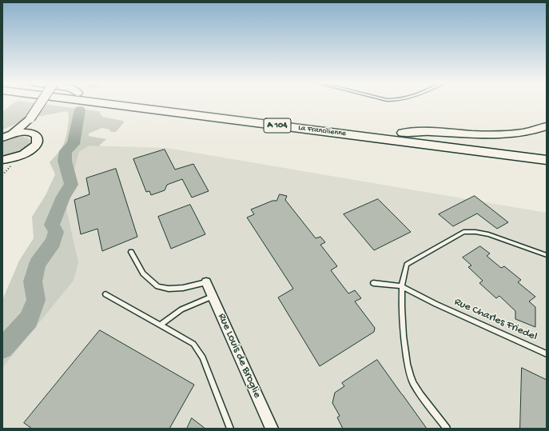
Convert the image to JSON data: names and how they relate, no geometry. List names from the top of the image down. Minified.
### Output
{"streets":{"highway":["A 104","La Francilienne"],"street":["Rue Louis de Broglie"],"lane":["Rue Charles Friedel"]}}
